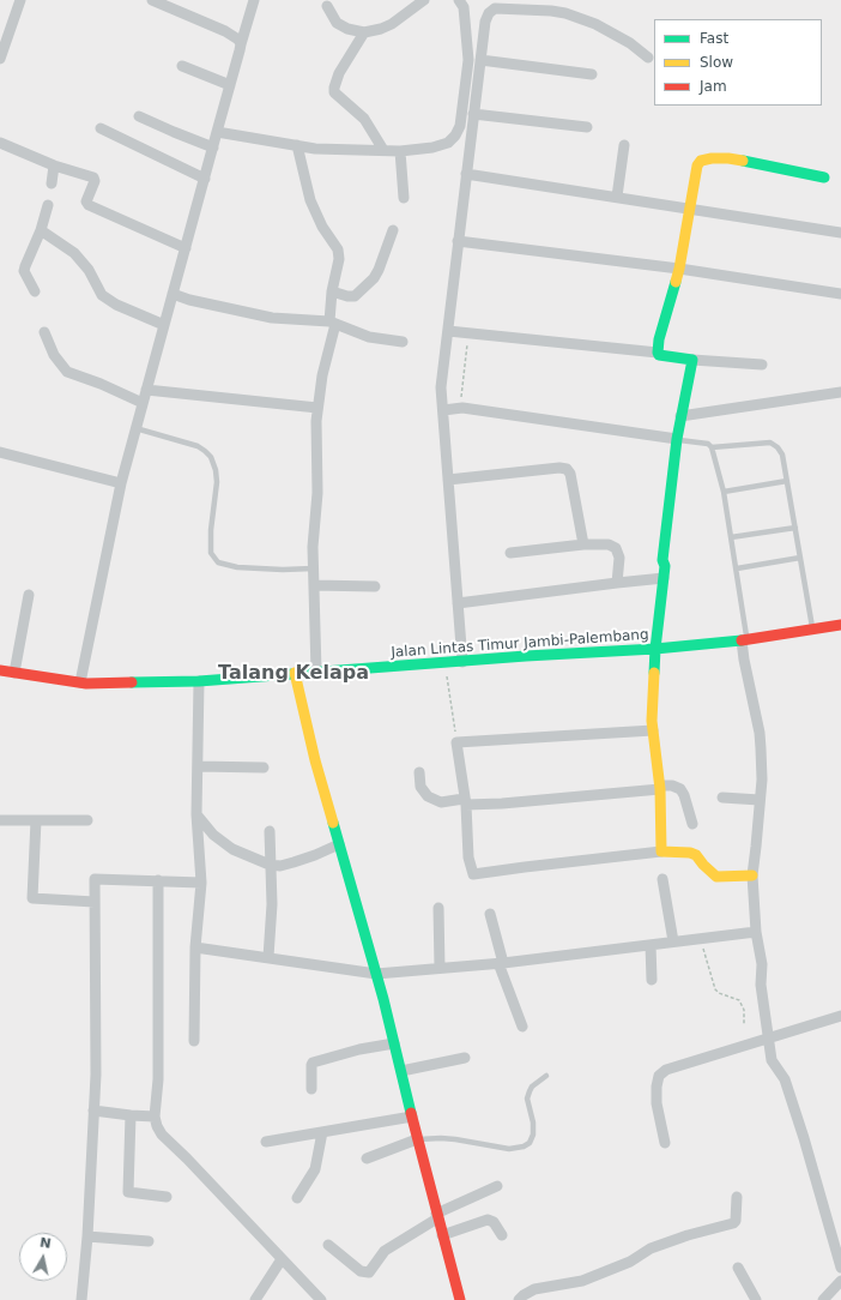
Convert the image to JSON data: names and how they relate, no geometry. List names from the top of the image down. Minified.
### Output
{"streets":{"main road":["Jalan Lintas Timur Jambi-Palembang"]},"districts":["Talang Kelapa"],"legend":["Fast","Slow","Jam"],"north":"top"}
